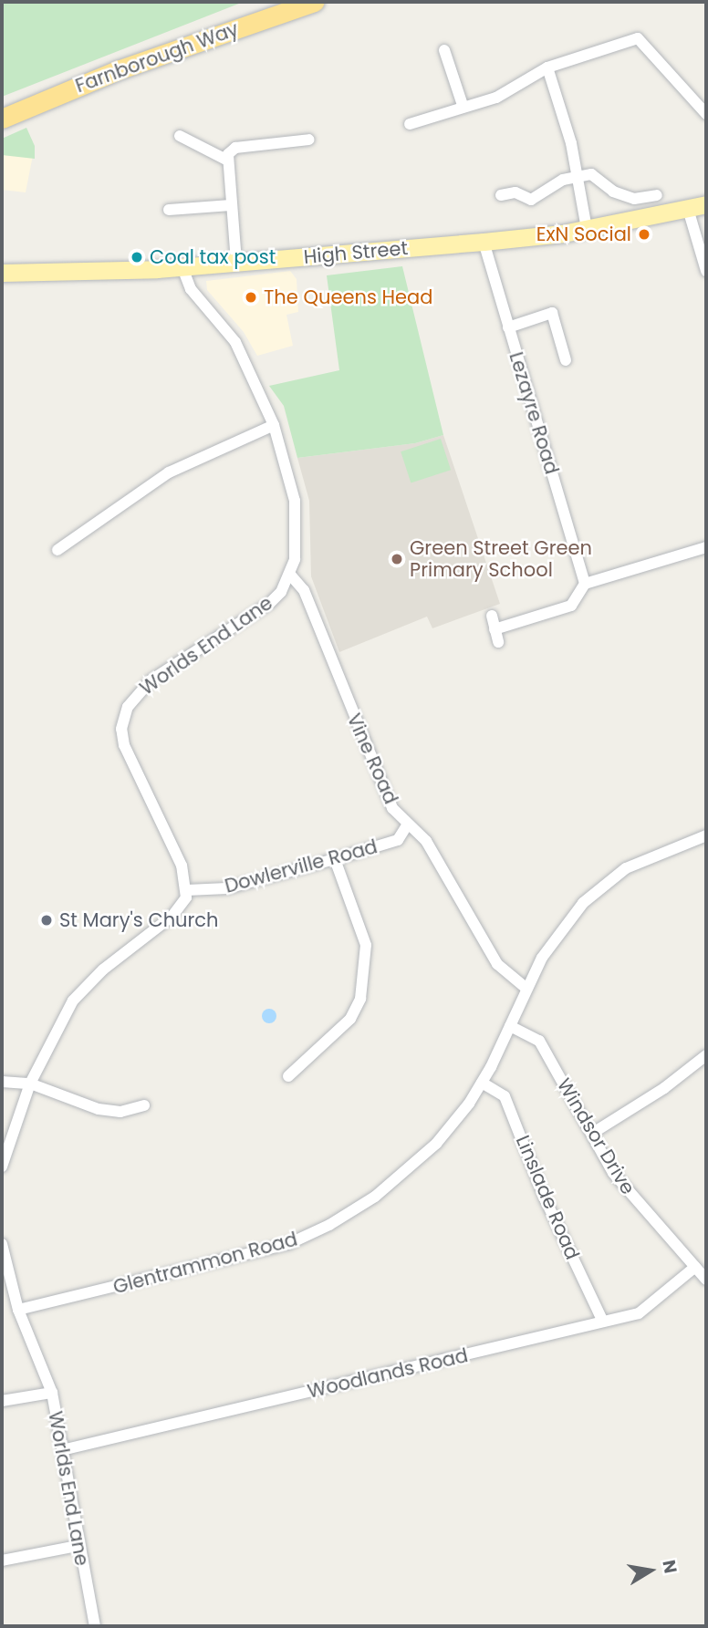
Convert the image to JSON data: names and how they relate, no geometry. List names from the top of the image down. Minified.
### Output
{"streets":{"highway":["Farnborough Way"],"main road":["High Street"],"street":["Lezayre Road","Worlds End Lane","Vine Road","Dowlerville Road","Windsor Drive","Linslade Road","Glentrammon Road","Woodlands Road"]},"crossings":[["High Street","Lezayre Road"],["High Street","Worlds End Lane"],["Worlds End Lane","Vine Road"],["Worlds End Lane","Dowlerville Road"],["Worlds End Lane","Glentrammon Road"],["Worlds End Lane","Woodlands Road"],["Vine Road","Dowlerville Road"],["Vine Road","Glentrammon Road"],["Windsor Drive","Glentrammon Road"],["Windsor Drive","Woodlands Road"],["Linslade Road","Glentrammon Road"],["Linslade Road","Woodlands Road"]],"places":["ExN Social","Coal tax post","The Queens Head","Green Street Green Primary School","St Mary's Church"],"north":"right"}
